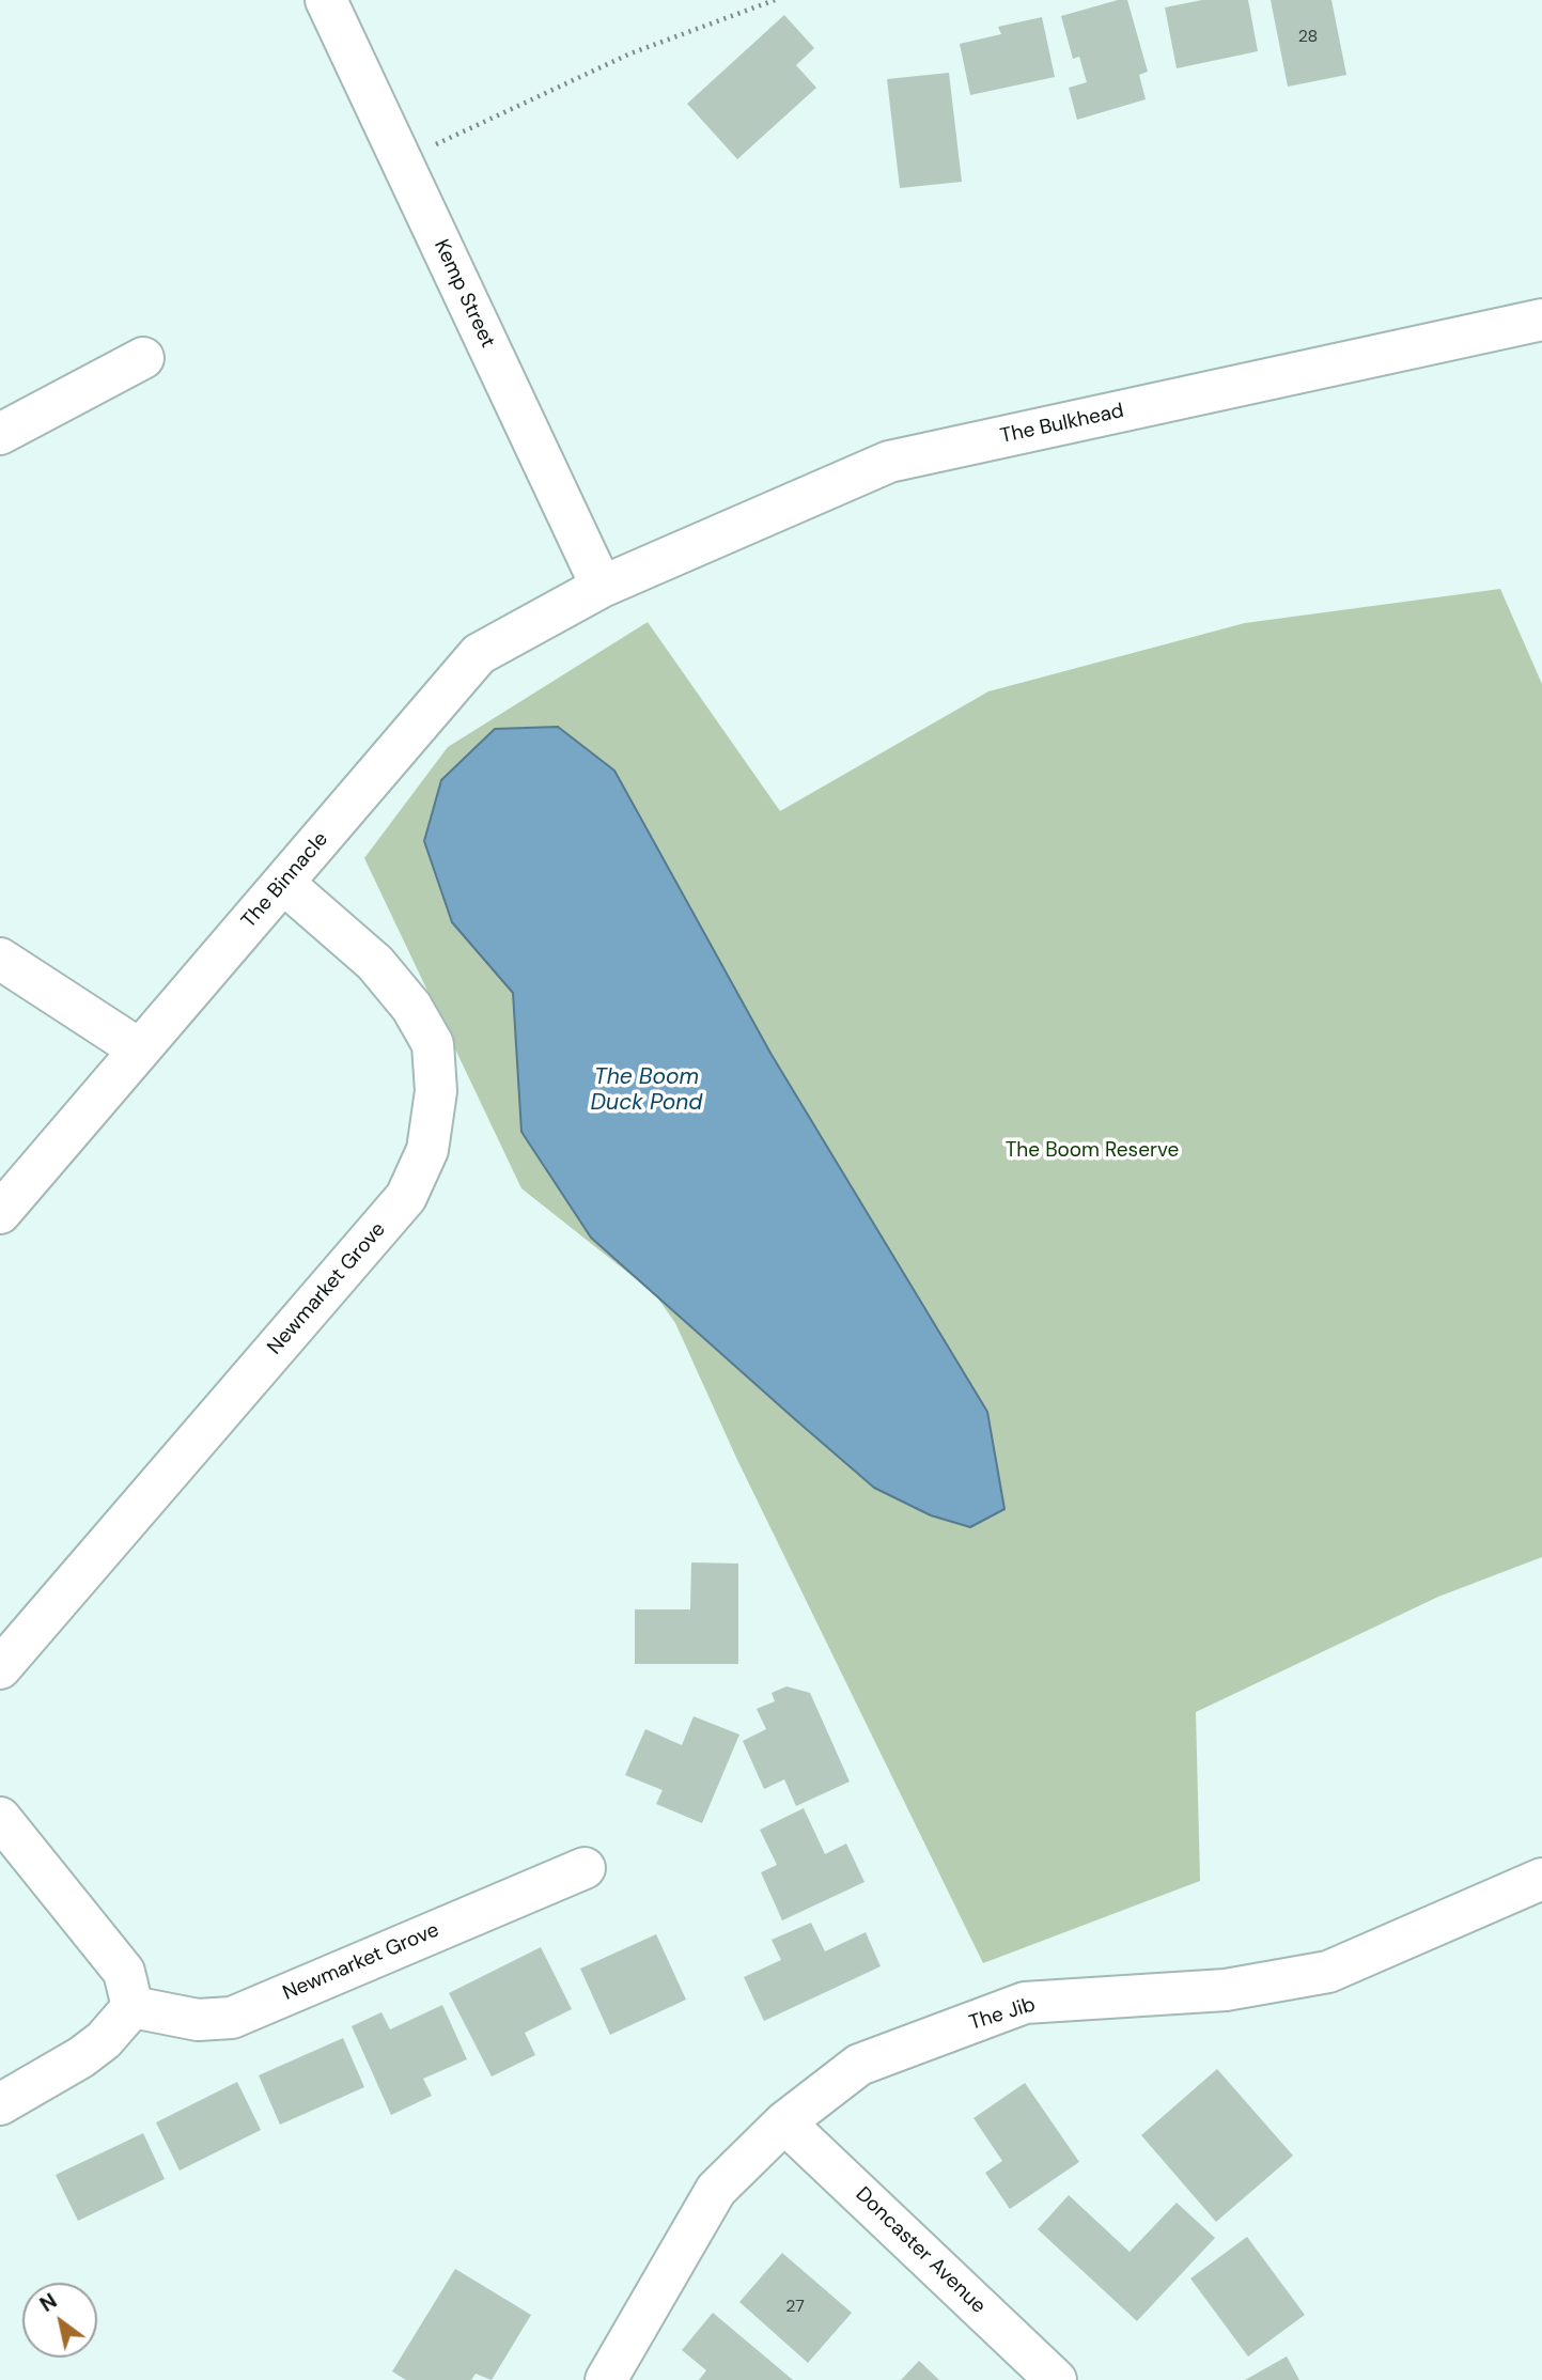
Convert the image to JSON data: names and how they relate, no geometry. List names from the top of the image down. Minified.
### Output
{"streets":{"street":["Kemp Street","The Bulkhead","The Binnacle","Newmarket Grove","The Jib","Doncaster Avenue"]},"crossings":[["Kemp Street","The Bulkhead"],["Kemp Street","The Binnacle"],["The Bulkhead","The Binnacle"],["The Binnacle","Newmarket Grove"],["The Jib","Doncaster Avenue"]],"water":["The Boom Duck Pond"],"parks":["The Boom Reserve"],"house_numbers":["28","27"],"north":"top left"}
